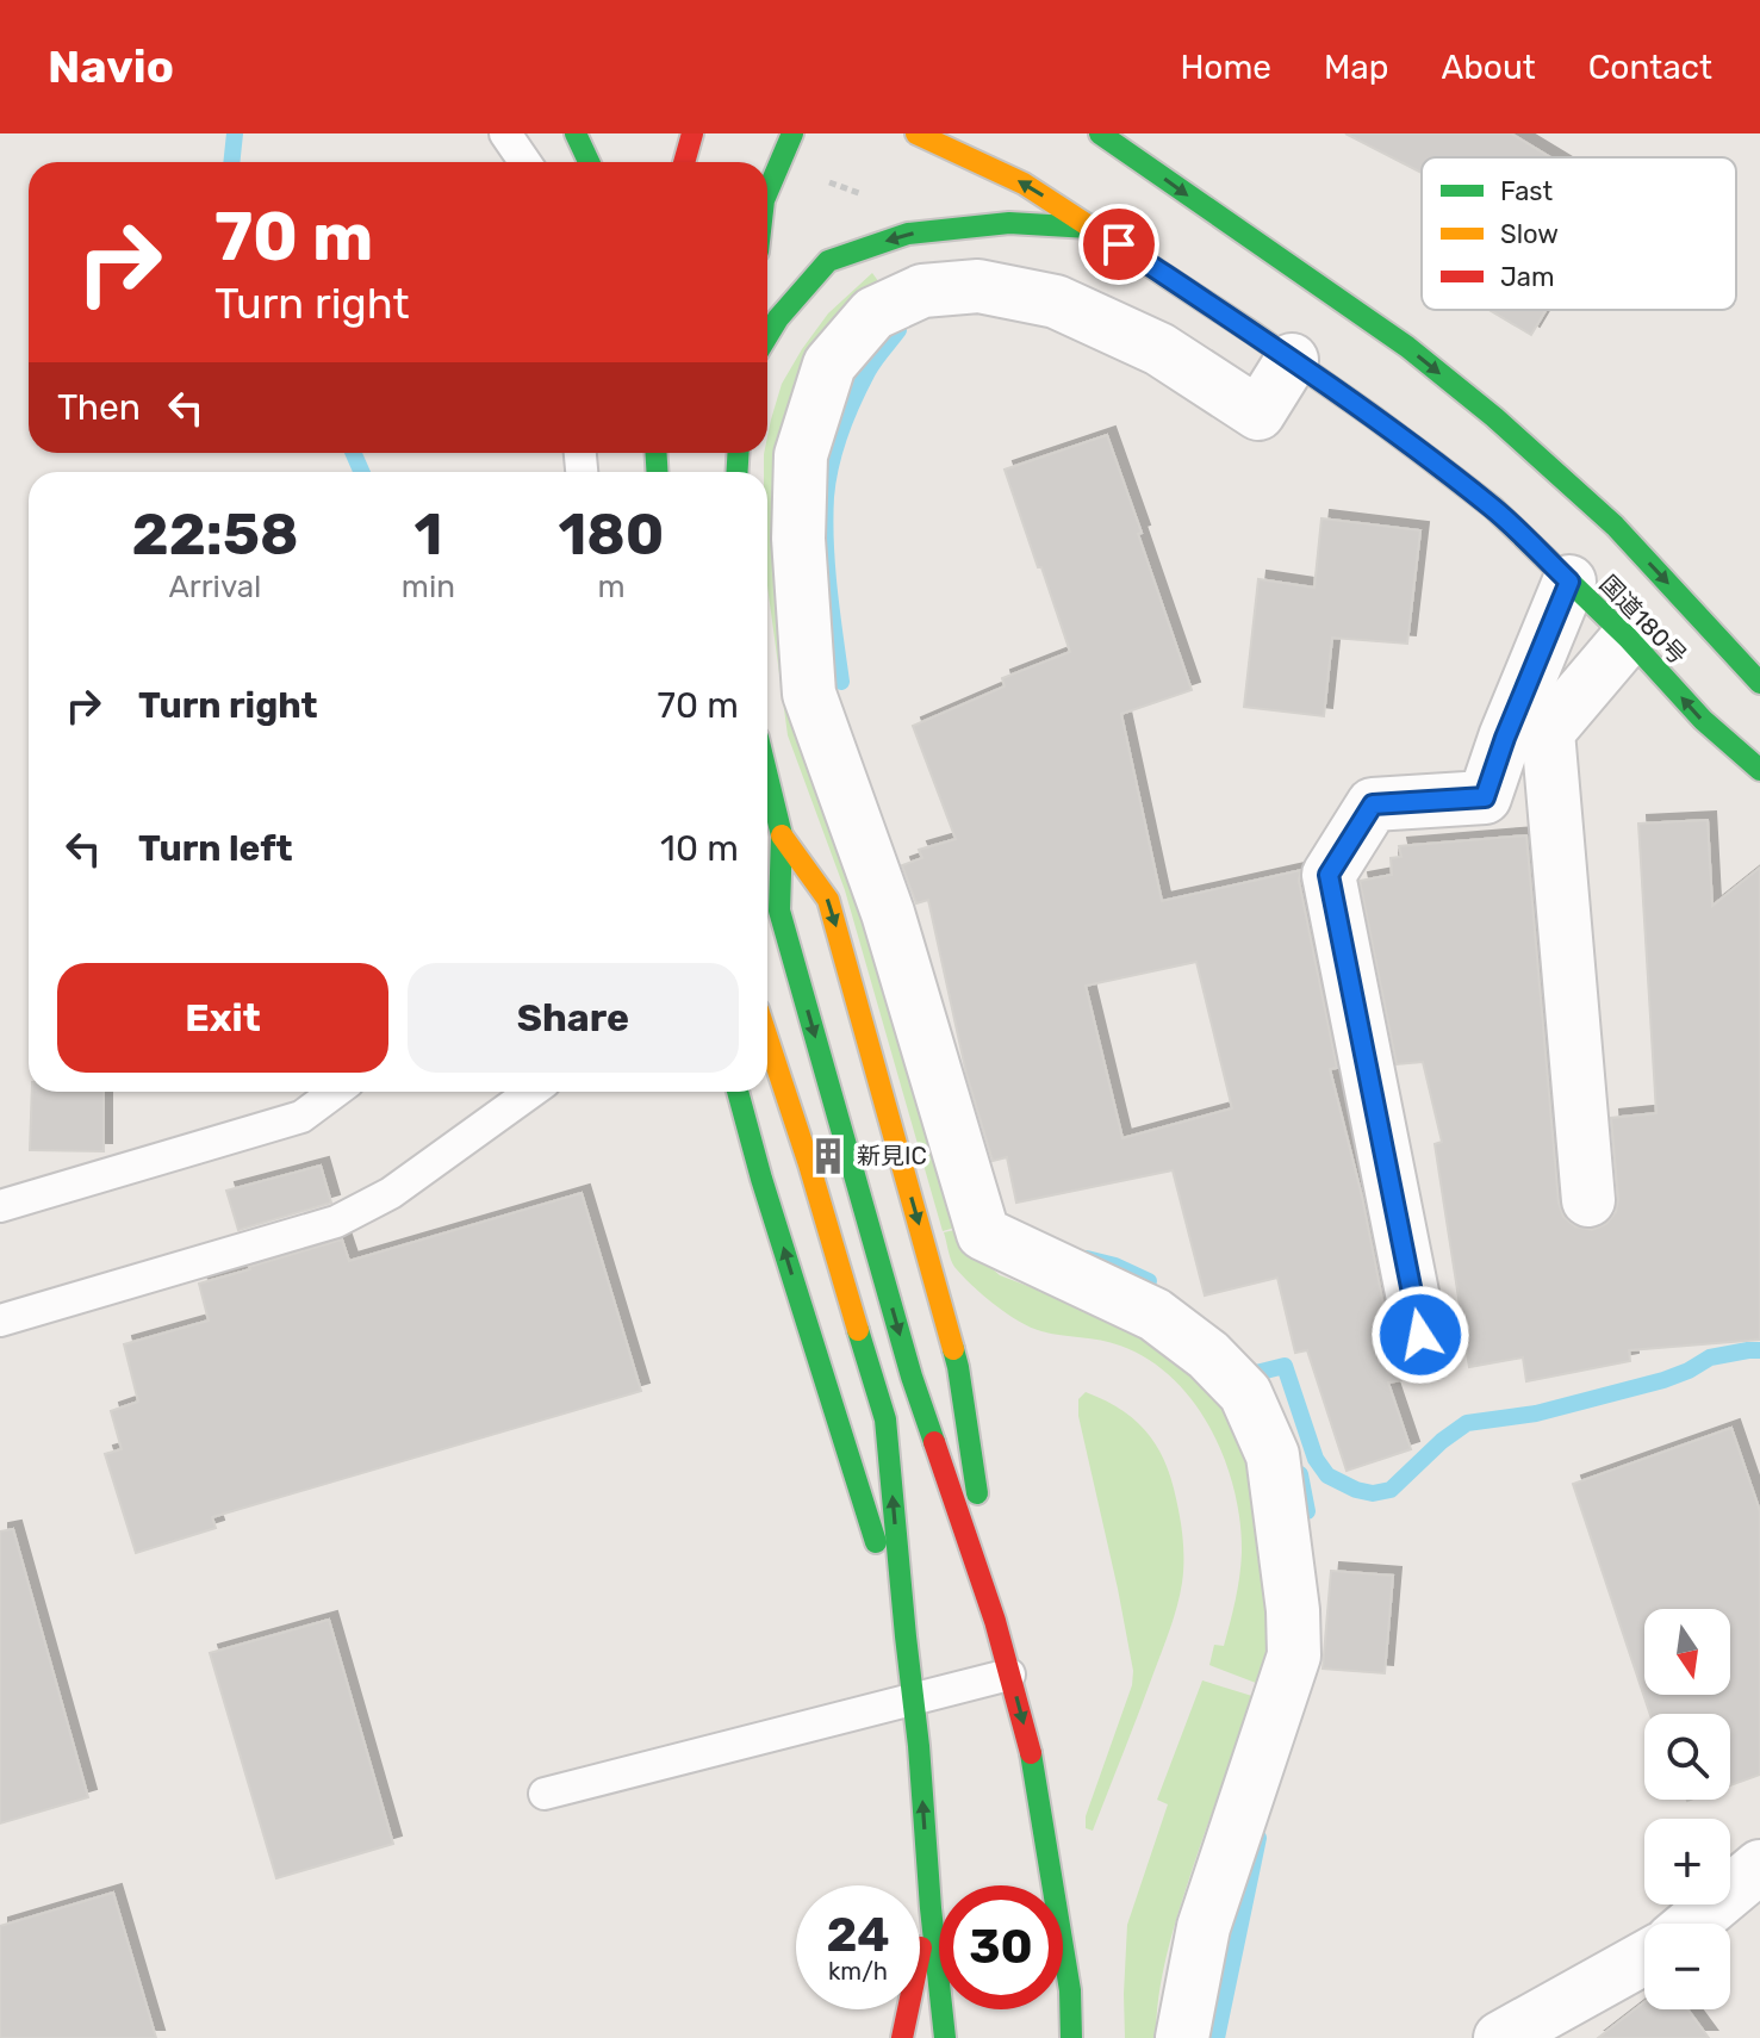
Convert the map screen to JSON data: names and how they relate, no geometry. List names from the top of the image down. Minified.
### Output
{"streets":{"highway":["国道180号"]},"places":{"building":["新見IC"]},"legend":["Fast","Slow","Jam"],"north":"bottom","page":{"header":"Navio","nav":["Home","Map","About","Contact"],"turn":["70 m","Turn right"],"then":"Then","eta":["22:58","Arrival","1","min","180","m"],"list":[{"name":"Turn right","value":"70 m"},{"name":"Turn left","value":"10 m"}],"buttons":["Exit","Share"],"map_buttons":["+","−"],"speed":"24 km/h","limit":"30"}}
